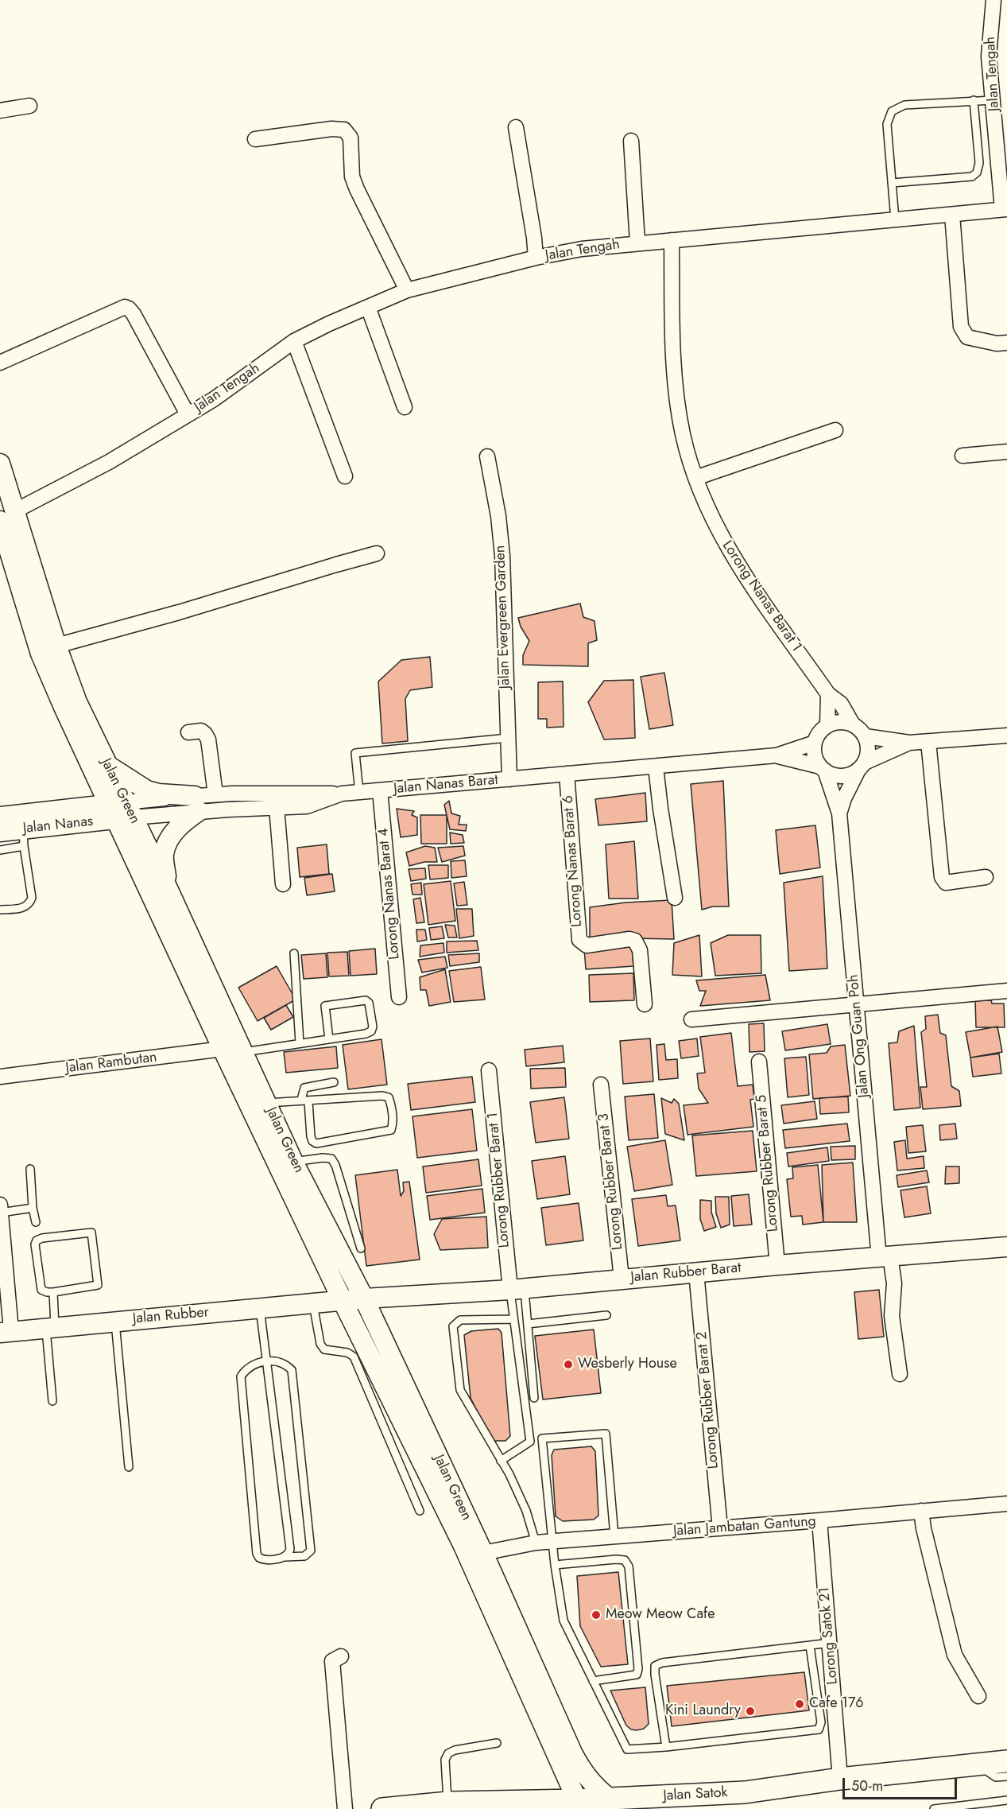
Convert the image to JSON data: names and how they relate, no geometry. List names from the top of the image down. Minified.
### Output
{"streets":{"main road":["Jalan Green","Jalan Nanas","Jalan Rubber Barat","Jalan Rubber","Jalan Satok"],"street":["Jalan Tengah","Lorong Nanas Barat 1","Jalan Evergreen Garden","Jalan Nanas Barat","Lorong Nanas Barat 6","Lorong Nanas Barat 4","Jalan Ong Guan Poh","Jalan Rambutan","Lorong Rubber Barat 5","Lorong Rubber Barat 1","Lorong Rubber Barat 3","Lorong Rubber Barat 2","Jalan Jambatan Gantung","Lorong Satok 21"]},"crossings":[["Jalan Tengah","Lorong Nanas Barat 1"],["Jalan Tengah","Jalan Green"],["Lorong Nanas Barat 1","Jalan Nanas Barat"],["Lorong Nanas Barat 1","Jalan Ong Guan Poh"],["Jalan Evergreen Garden","Jalan Nanas Barat"],["Jalan Nanas Barat","Lorong Nanas Barat 6"],["Jalan Nanas Barat","Lorong Nanas Barat 4"],["Jalan Nanas Barat","Jalan Ong Guan Poh"],["Jalan Green","Jalan Nanas"],["Jalan Green","Jalan Rambutan"],["Jalan Green","Jalan Rubber Barat"],["Jalan Green","Jalan Rubber"],["Jalan Green","Jalan Jambatan Gantung"],["Jalan Green","Jalan Satok"],["Jalan Ong Guan Poh","Jalan Rubber Barat"],["Lorong Rubber Barat 5","Jalan Rubber Barat"],["Lorong Rubber Barat 1","Jalan Rubber Barat"],["Lorong Rubber Barat 3","Jalan Rubber Barat"],["Jalan Rubber Barat","Jalan Rubber"],["Jalan Rubber Barat","Lorong Rubber Barat 2"],["Lorong Rubber Barat 2","Jalan Jambatan Gantung"],["Jalan Jambatan Gantung","Lorong Satok 21"],["Lorong Satok 21","Jalan Satok"]],"places":["Wesberly House","Meow Meow Cafe","Cafe 176","Kini Laundry"],"scale_bar":"50 m"}
